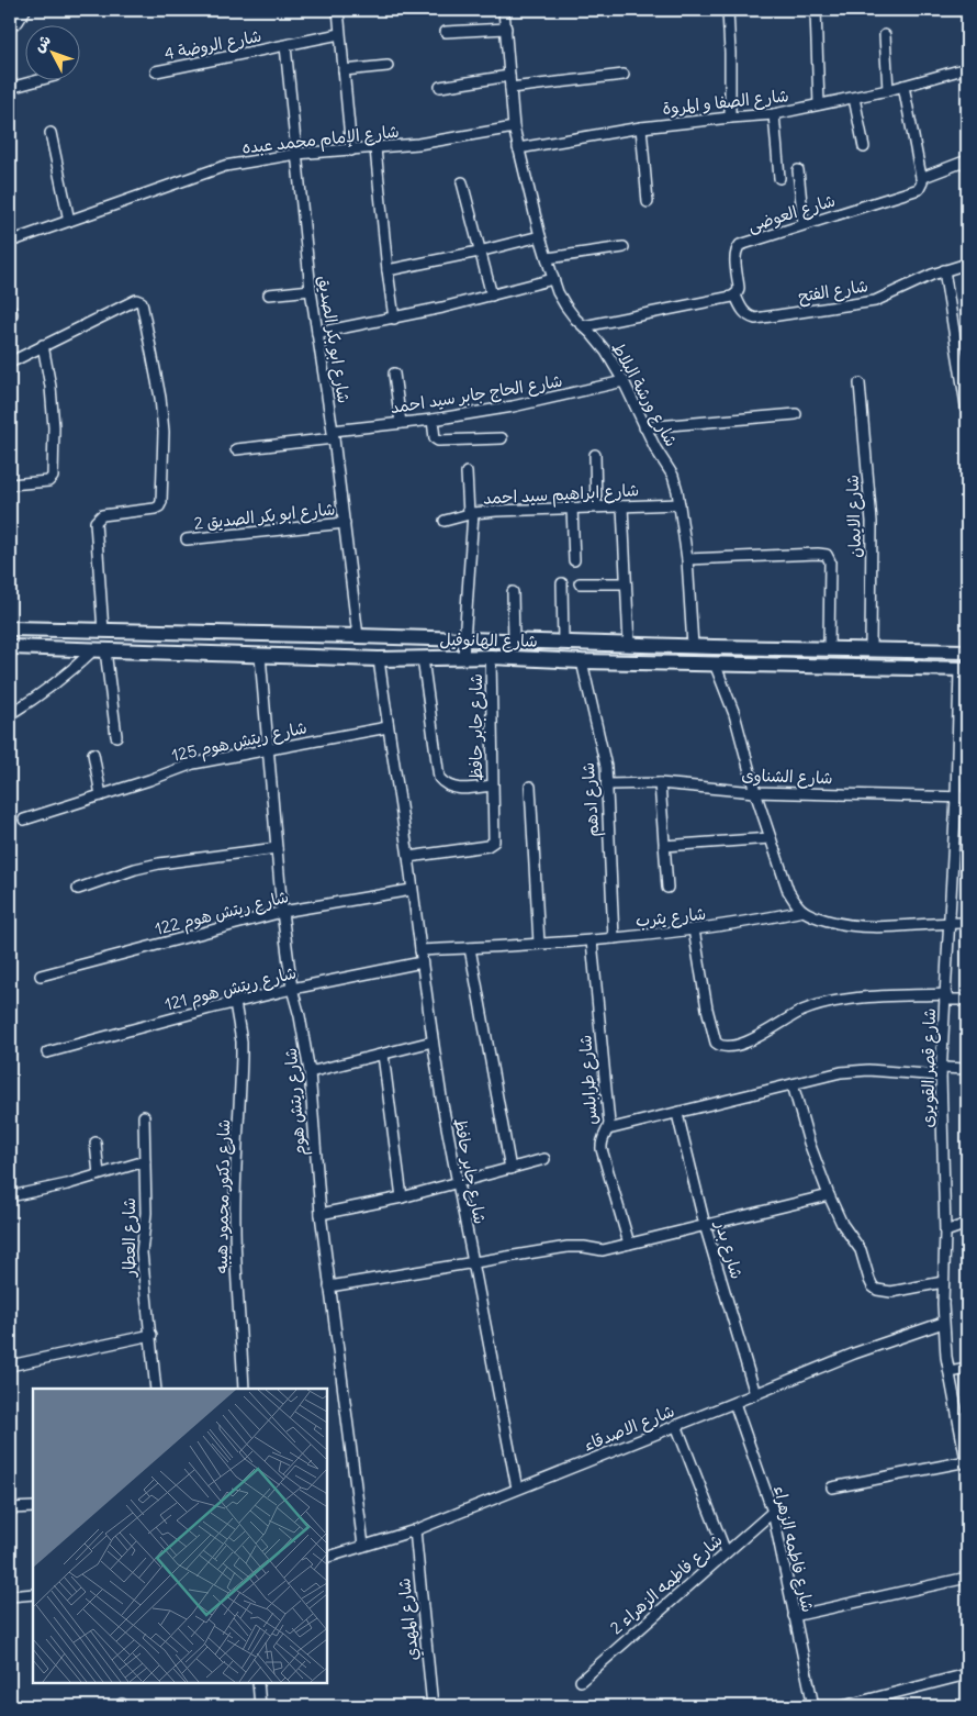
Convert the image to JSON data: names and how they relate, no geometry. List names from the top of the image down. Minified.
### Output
{"streets":{"street":["شارع الروضة 4","شارع الصفا و المروة","شارع الإمام محمد عبده","شارع العوضى","شارع الفتح","شارع ابو بكر الصديق","شارع الحاج جابر سيد احمد","شارع ورشة البلاط","شارع ابراهيم سيد احمد","شارع ابو بكر الصديق 2","شارع الايمان","شارع الهانوفيل","شارع جابر حافظ","شارع ريتش هوم 125","شارع الشناوى","شارع ادهم","شارع ريتش هوم 122","شارع يثرب","شارع ريتش هوم 121","شارع قصر القويرى","شارع طرابلس","شارع ريتش هوم","شارع دكتور محمود هيبه","شارع العطار","شارع بدر","شارع الاصدقاء","شارع فاطمه الزهراء","شارع فاطمه الزهراء 2","شارع المهدي"]},"crossings":[["شارع الروضة 4","شارع ابو بكر الصديق"],["شارع الصفا و المروة","شارع ورشة البلاط"],["شارع الإمام محمد عبده","شارع ابو بكر الصديق"],["شارع الإمام محمد عبده","شارع ورشة البلاط"],["شارع العوضى","شارع الفتح"],["شارع ابو بكر الصديق","شارع الحاج جابر سيد احمد"],["شارع ابو بكر الصديق","شارع ابو بكر الصديق 2"],["شارع ابو بكر الصديق","شارع الهانوفيل"],["شارع الحاج جابر سيد احمد","شارع ورشة البلاط"],["شارع ورشة البلاط","شارع ابراهيم سيد احمد"],["شارع ورشة البلاط","شارع الهانوفيل"],["شارع الايمان","شارع الهانوفيل"],["شارع الهانوفيل","شارع جابر حافظ"],["شارع الهانوفيل","شارع ادهم"],["شارع الهانوفيل","شارع قصر القويرى"],["شارع الهانوفيل","شارع ريتش هوم"],["شارع جابر حافظ","شارع ريتش هوم 125"],["شارع جابر حافظ","شارع ريتش هوم 122"],["شارع جابر حافظ","شارع يثرب"],["شارع جابر حافظ","شارع ريتش هوم 121"],["شارع جابر حافظ","شارع الاصدقاء"],["شارع ريتش هوم 125","شارع ريتش هوم"],["شارع الشناوى","شارع ادهم"],["شارع الشناوى","شارع قصر القويرى"],["شارع ادهم","شارع يثرب"],["شارع ريتش هوم 122","شارع ريتش هوم"],["شارع يثرب","شارع طرابلس"],["شارع ريتش هوم 121","شارع ريتش هوم"],["شارع ريتش هوم 121","شارع دكتور محمود هيبه"],["شارع قصر القويرى","شارع الاصدقاء"],["شارع ريتش هوم","شارع الاصدقاء"],["شارع بدر","شارع الاصدقاء"],["شارع الاصدقاء","شارع فاطمه الزهراء"],["شارع الاصدقاء","شارع المهدي"],["شارع فاطمه الزهراء","شارع فاطمه الزهراء 2"]],"north":"top left"}
